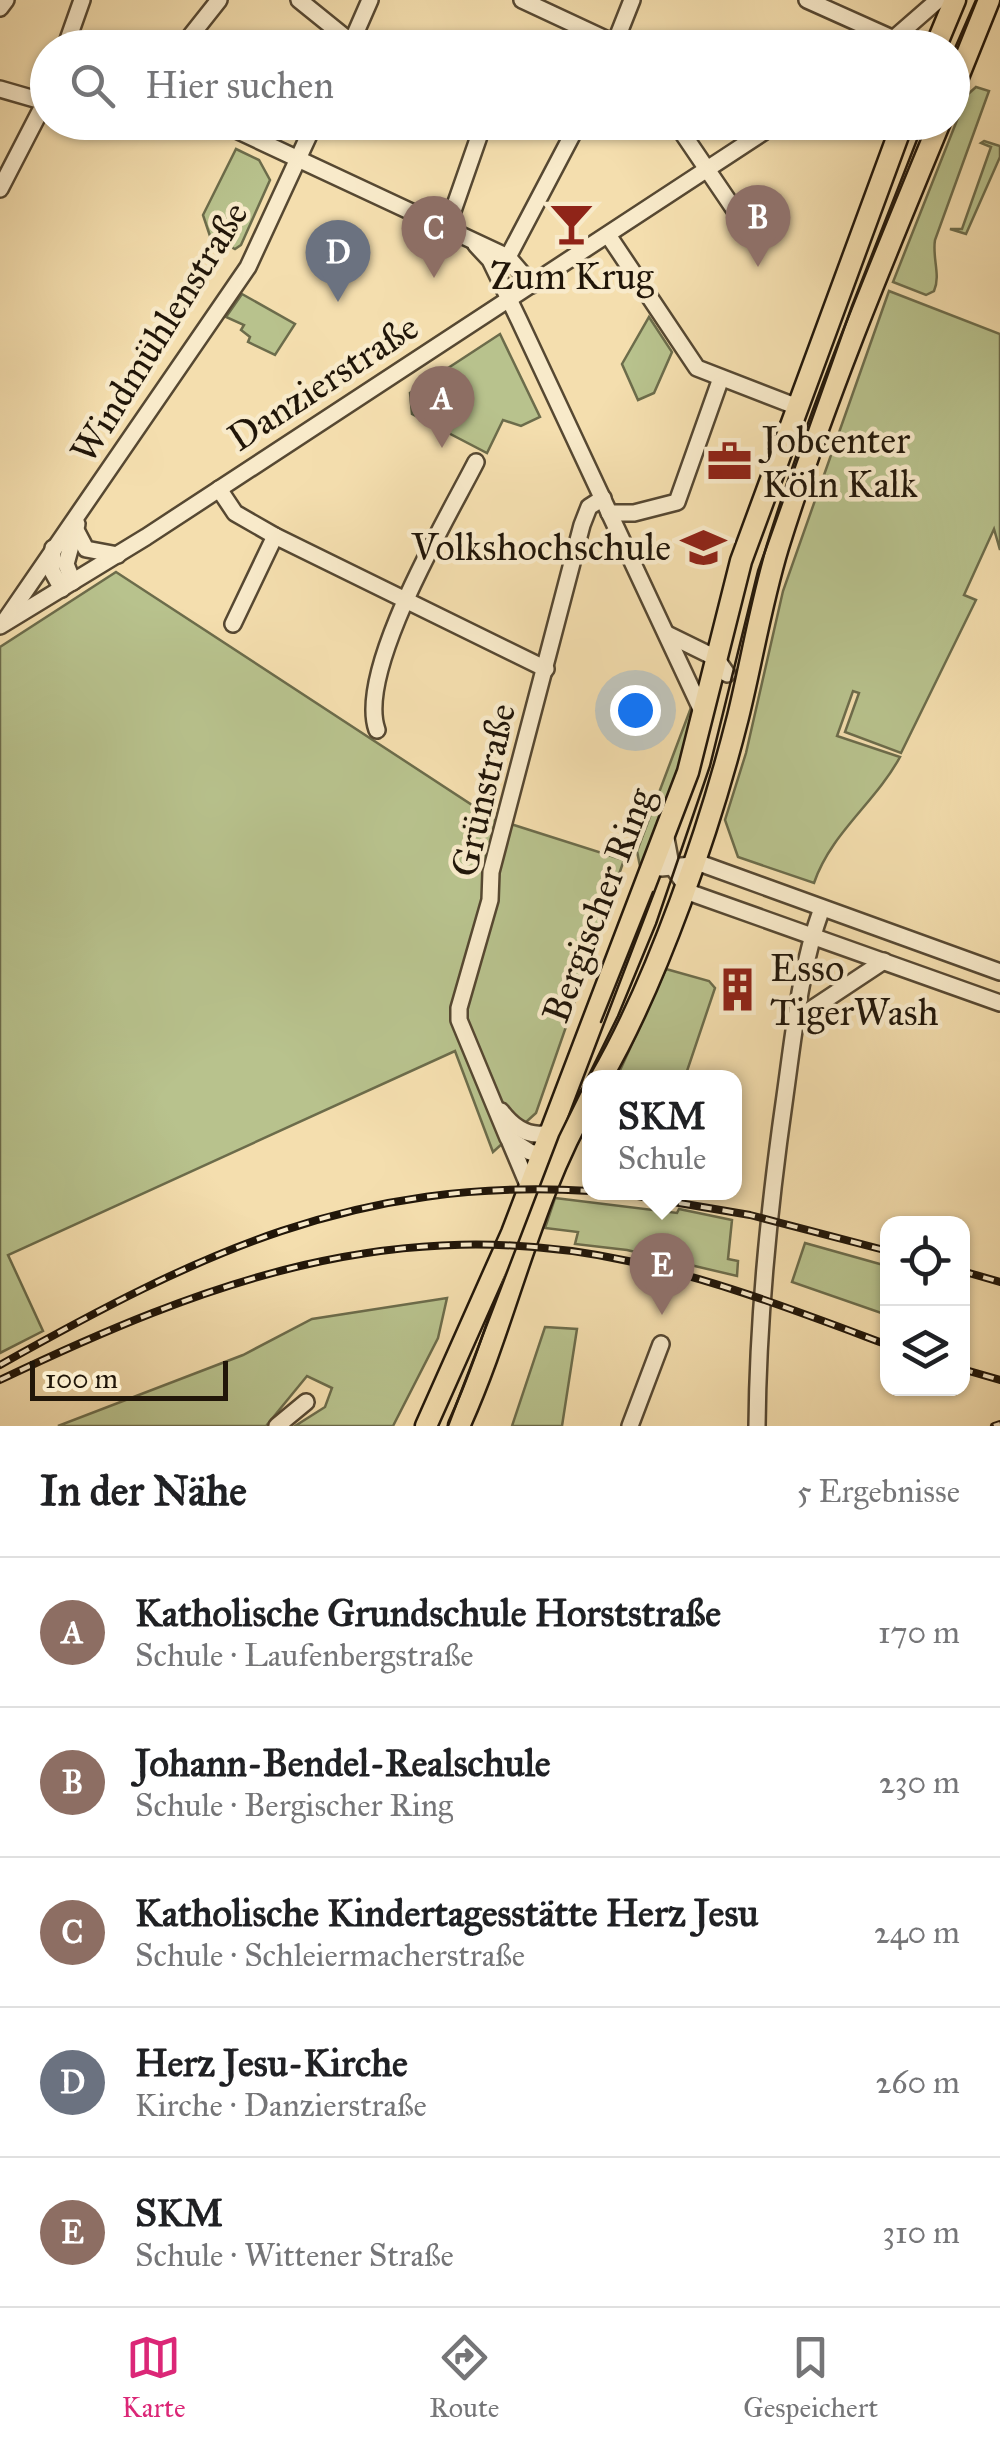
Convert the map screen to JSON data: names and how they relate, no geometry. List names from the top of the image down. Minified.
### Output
{"streets":{"main road":["Bergischer Ring"],"street":["Windmühlenstraße","Danzierstraße","Grünstraße"]},"crossings":[["Windmühlenstraße","Danzierstraße"],["Grünstraße","Bergischer Ring"]],"places":{"bar":["Zum Krug"],"office":["Jobcenter Köln Kalk"],"school or university":["Volkshochschule"],"building":["Esso TigerWash"]},"scale_bar":"100 m","page":{"search":"Hier suchen","pins":["B","C","D","A","E"],"popup":["SKM","Schule"],"scale":"100 m","heading":["In der Nähe","5 Ergebnisse"],"list":[{"mark":"A","name":"Katholische Grundschule Horststraße","note":"Schule · Laufenbergstraße","value":"170 m"},{"mark":"B","name":"Johann-Bendel-Realschule","note":"Schule · Bergischer Ring","value":"230 m"},{"mark":"C","name":"Katholische Kindertagesstätte Herz Jesu","note":"Schule · Schleiermacherstraße","value":"240 m"},{"mark":"D","name":"Herz Jesu-Kirche","note":"Kirche · Danzierstraße","value":"260 m"},{"mark":"E","name":"SKM","note":"Schule · Wittener Straße","value":"310 m"}],"nav":["Karte","Route","Gespeichert"]}}
